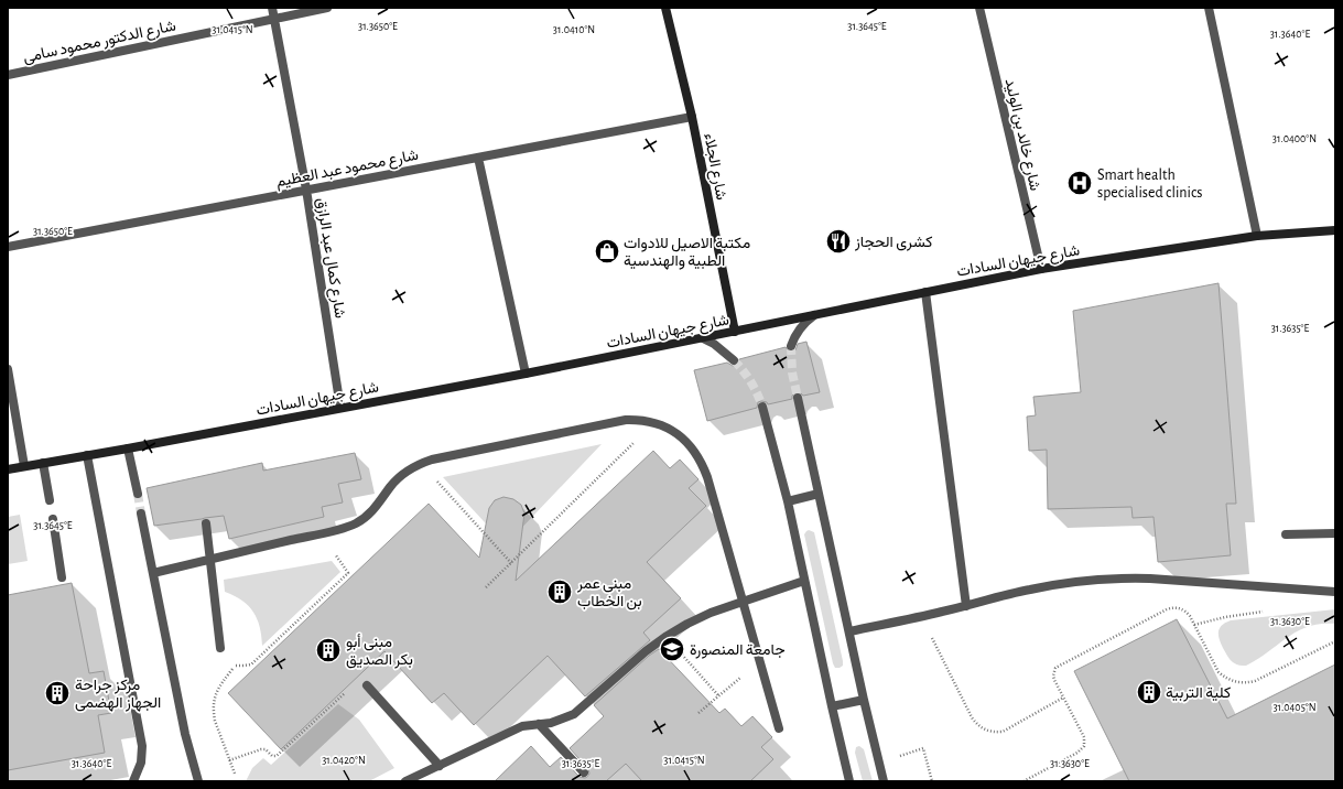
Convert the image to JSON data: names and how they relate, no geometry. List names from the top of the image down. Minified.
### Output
{"streets":{"main road":["شارع الجلاء","شارع جيهان السادات"],"street":["شارع الدكتور محمود سامى","شارع خالد بن الوليد","شارع محمود عبد العظيم","شارع كمال عبد الرازق"]},"crossings":[["شارع الدكتور محمود سامى","شارع كمال عبد الرازق"],["شارع خالد بن الوليد","شارع جيهان السادات"],["شارع الجلاء","شارع محمود عبد العظيم"],["شارع الجلاء","شارع جيهان السادات"],["شارع محمود عبد العظيم","شارع كمال عبد الرازق"],["شارع كمال عبد الرازق","شارع جيهان السادات"]],"places":{"hospital":["Smart health specialised clinics"],"restaurant":["كشرى الحجاز"],"shop":["مكتبة الاصيل للادوات الطبية والهندسية"],"building":["مبنى عمر بن الخطاب","مبنى أبو بكر الصديق","كلية التربية","مركز جراحة الجهاز الهضمى"],"school or university":["جامعة المنصورة"]},"coordinates":["31.3650°E","31.3645°E","31.0415°N","31.0410°N","31.3640°E","31.0400°N","31.3635°E","31.3630°E","31.0405°N","31.0420°N"]}
